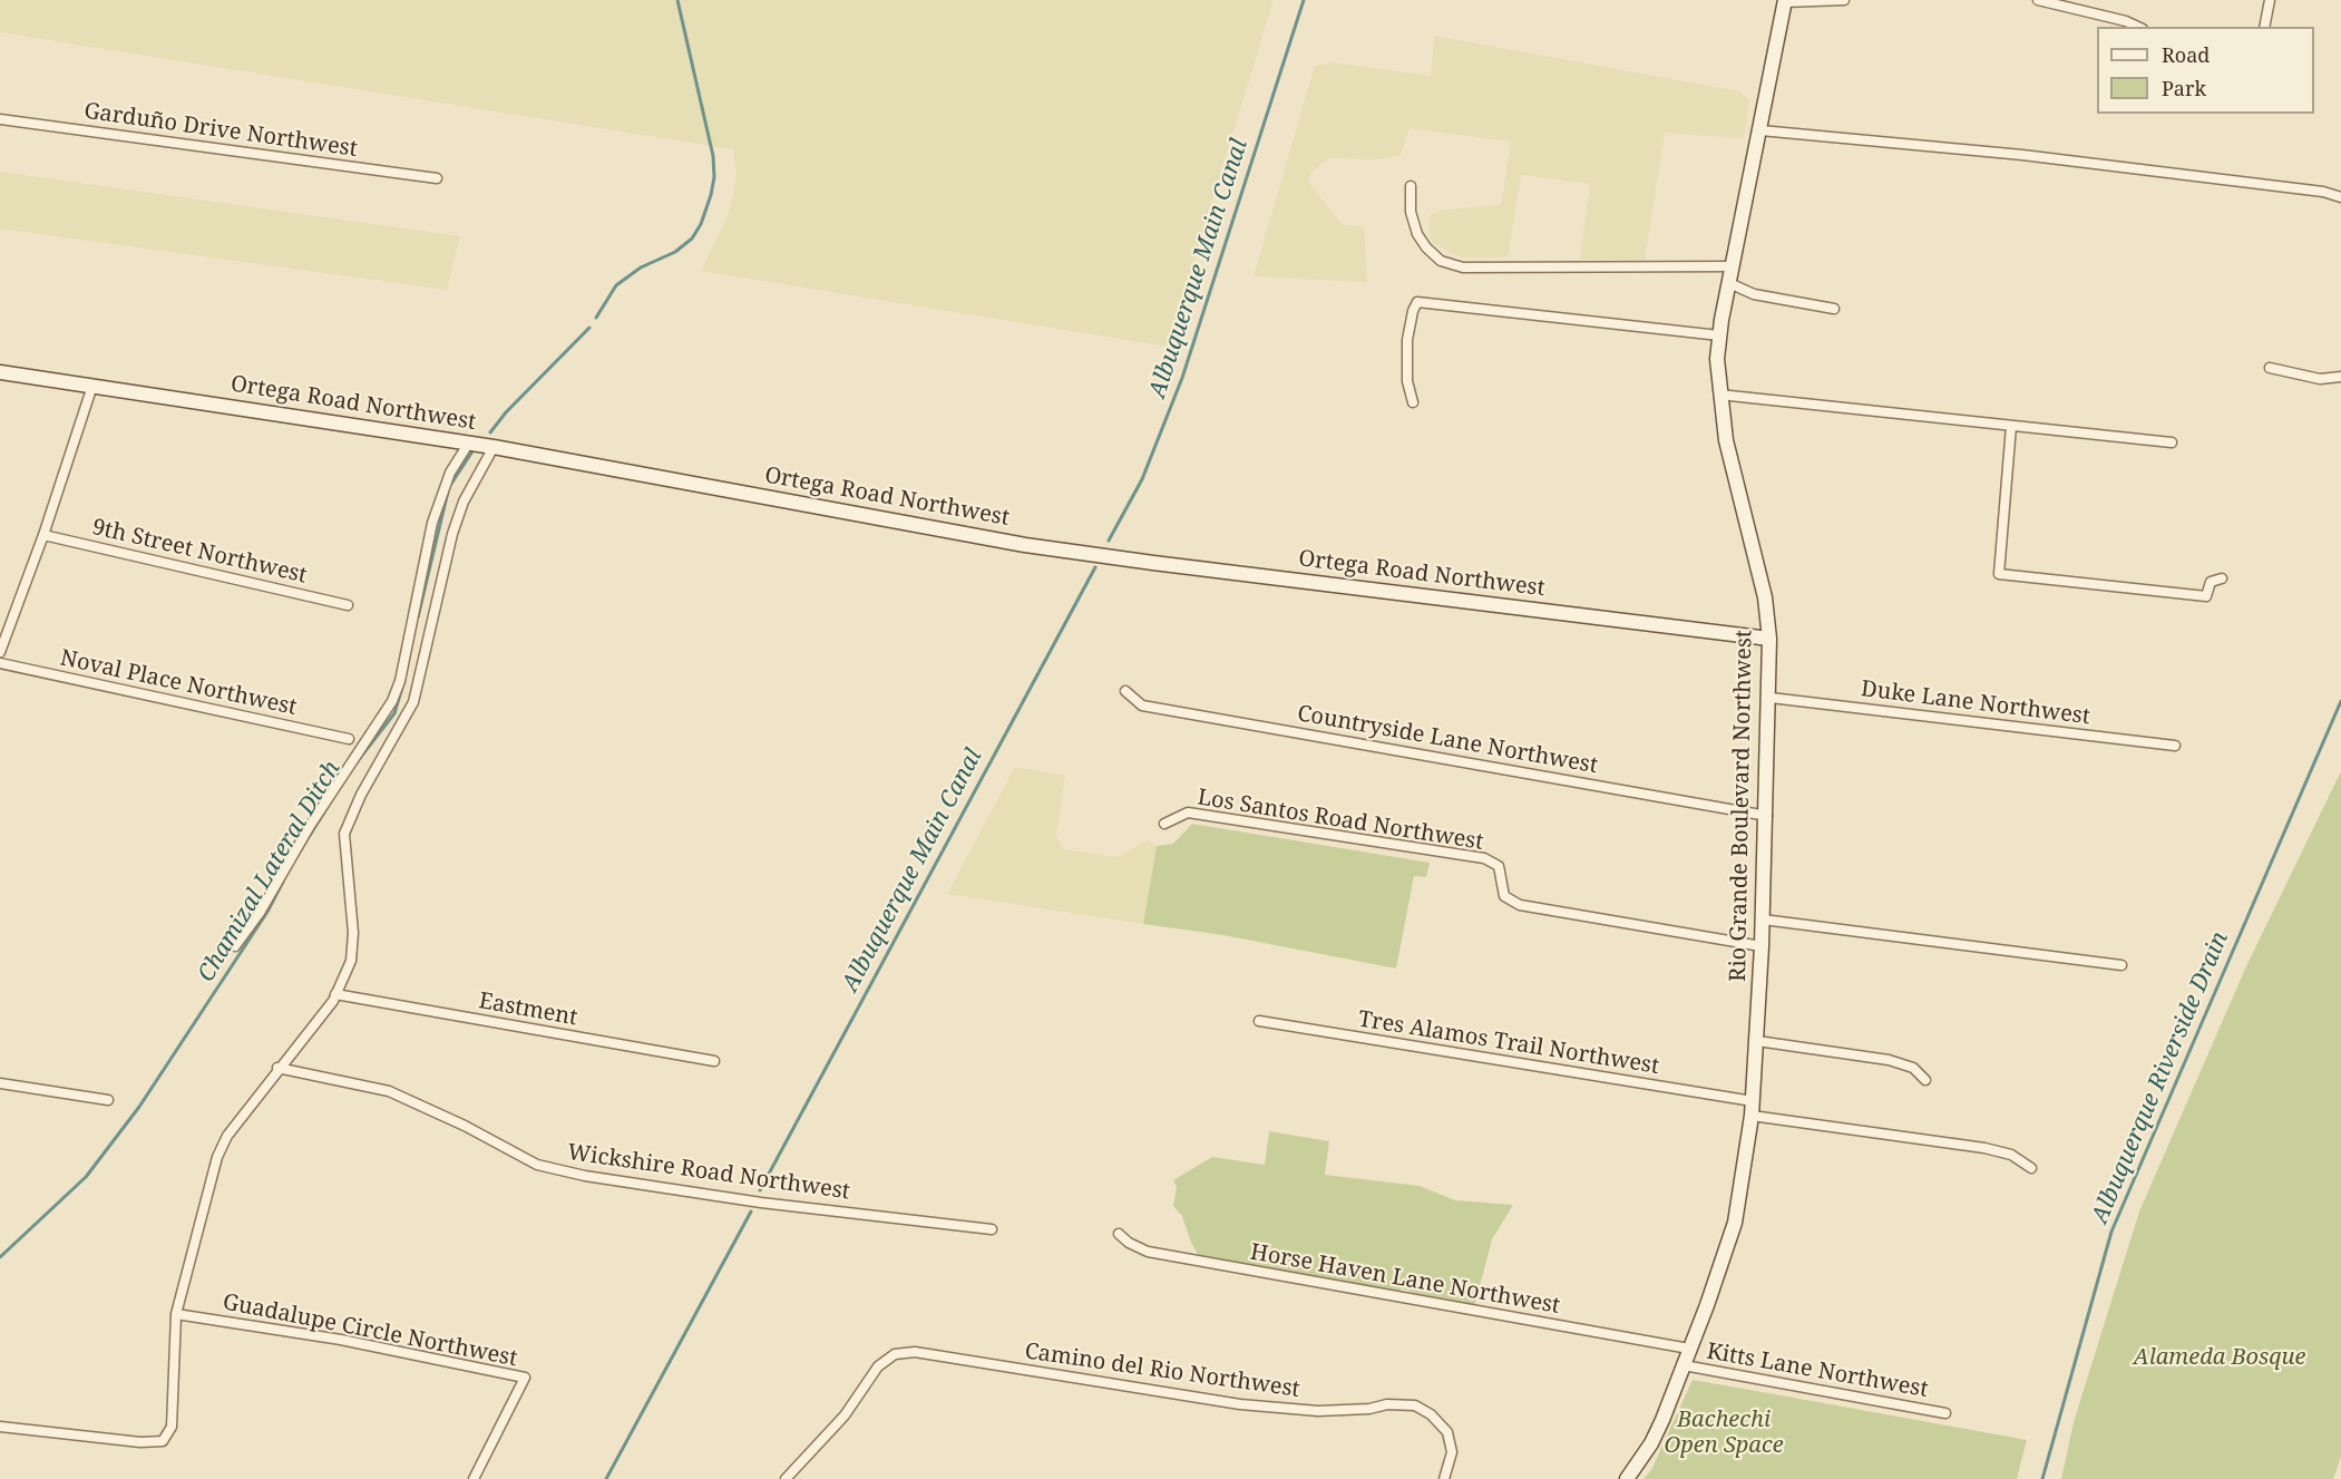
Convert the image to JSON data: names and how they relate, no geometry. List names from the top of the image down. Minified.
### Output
{"streets":{"street":["Garduño Drive Northwest","Ortega Road Northwest","9th Street Northwest","Noval Place Northwest","Duke Lane Northwest","Countryside Lane Northwest","Rio Grande Boulevard Northwest","Los Santos Road Northwest","Eastment","Tres Alamos Trail Northwest","Wickshire Road Northwest","Horse Haven Lane Northwest","Guadalupe Circle Northwest","Camino del Rio Northwest","Kitts Lane Northwest"]},"crossings":[["Ortega Road Northwest","Rio Grande Boulevard Northwest"],["Duke Lane Northwest","Rio Grande Boulevard Northwest"],["Countryside Lane Northwest","Rio Grande Boulevard Northwest"],["Rio Grande Boulevard Northwest","Los Santos Road Northwest"],["Rio Grande Boulevard Northwest","Tres Alamos Trail Northwest"],["Rio Grande Boulevard Northwest","Horse Haven Lane Northwest"],["Rio Grande Boulevard Northwest","Kitts Lane Northwest"]],"water":["Albuquerque Main Canal","Chamizal Lateral Ditch","Albuquerque Riverside Drain"],"parks":["Alameda Bosque","Bachechi Open Space"],"legend":["Road","Park"]}
